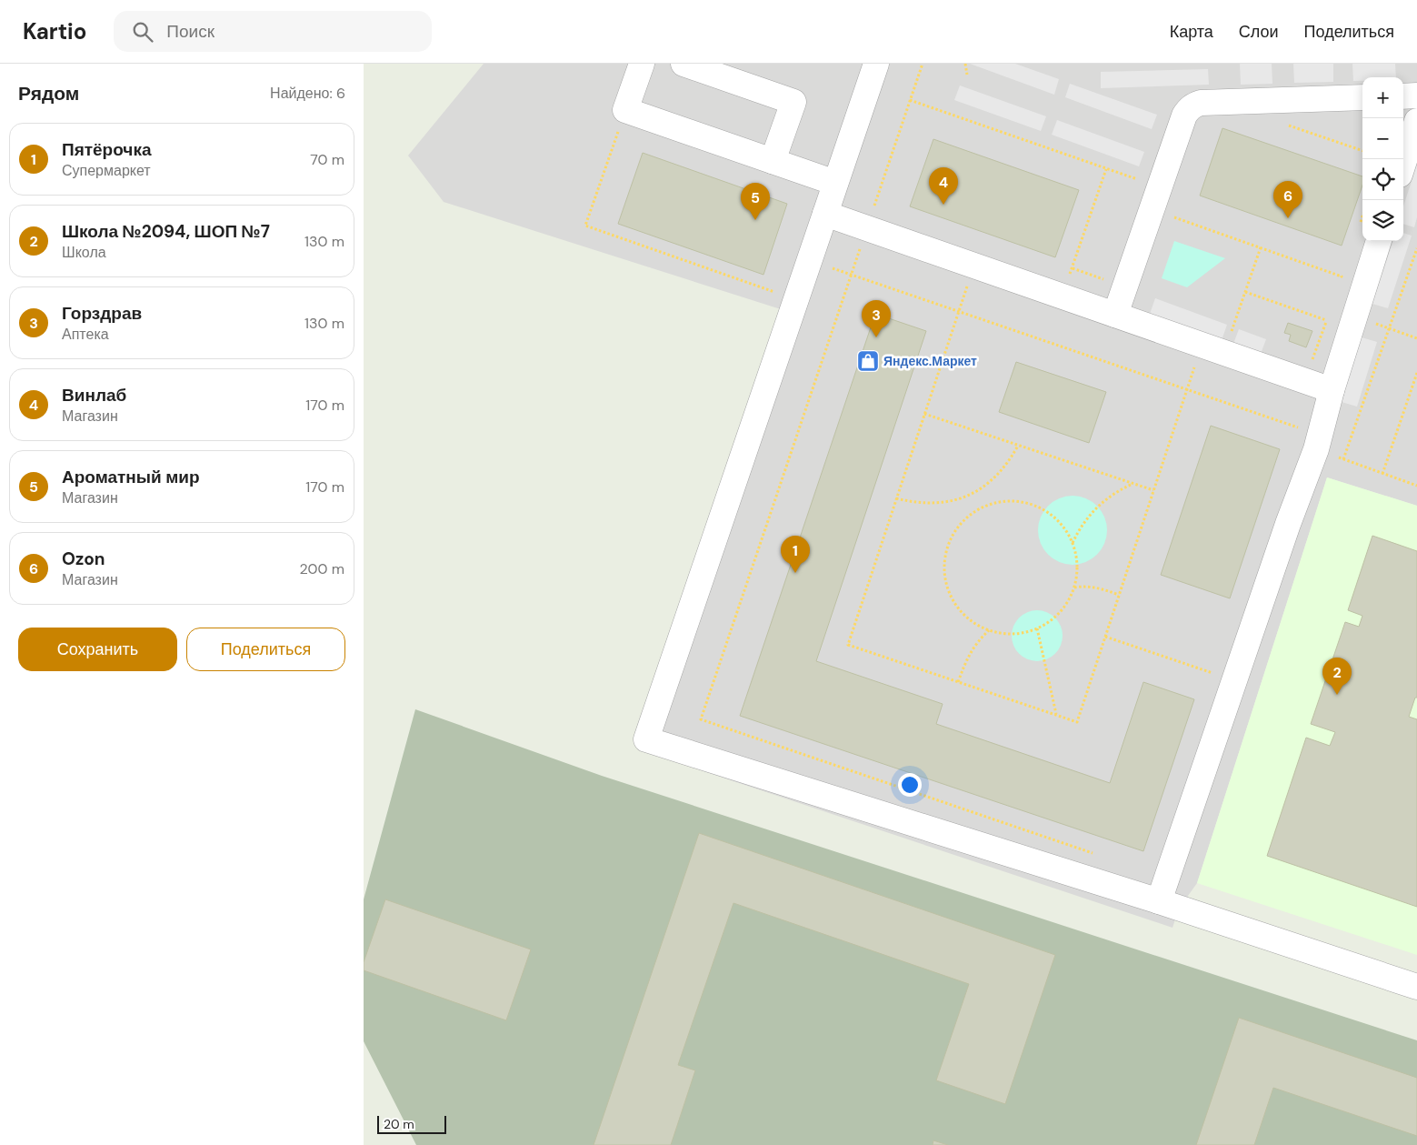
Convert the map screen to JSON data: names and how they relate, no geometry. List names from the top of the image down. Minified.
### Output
{"places":{"shop":["Яндекс.Маркет"]},"scale_bar":"20 m","page":{"header":"Kartio","search":"Поиск","nav":["Карта","Слои","Поделиться"],"heading":["Рядом","Найдено: 6"],"map_buttons":["+","−"],"list":[{"mark":"1","name":"Пятёрочка","note":"Супермаркет","value":"70 m"},{"mark":"2","name":"Школа №2094, ШОП №7","note":"Школа","value":"130 m"},{"mark":"3","name":"Горздрав","note":"Аптека","value":"130 m"},{"mark":"4","name":"Винлаб","note":"Магазин","value":"170 m"},{"mark":"5","name":"Ароматный мир","note":"Магазин","value":"170 m"},{"mark":"6","name":"Ozon","note":"Магазин","value":"200 m"}],"pins":["4","6","5","3","1","2"],"buttons":["Сохранить","Поделиться"],"scale":"20 m"}}
